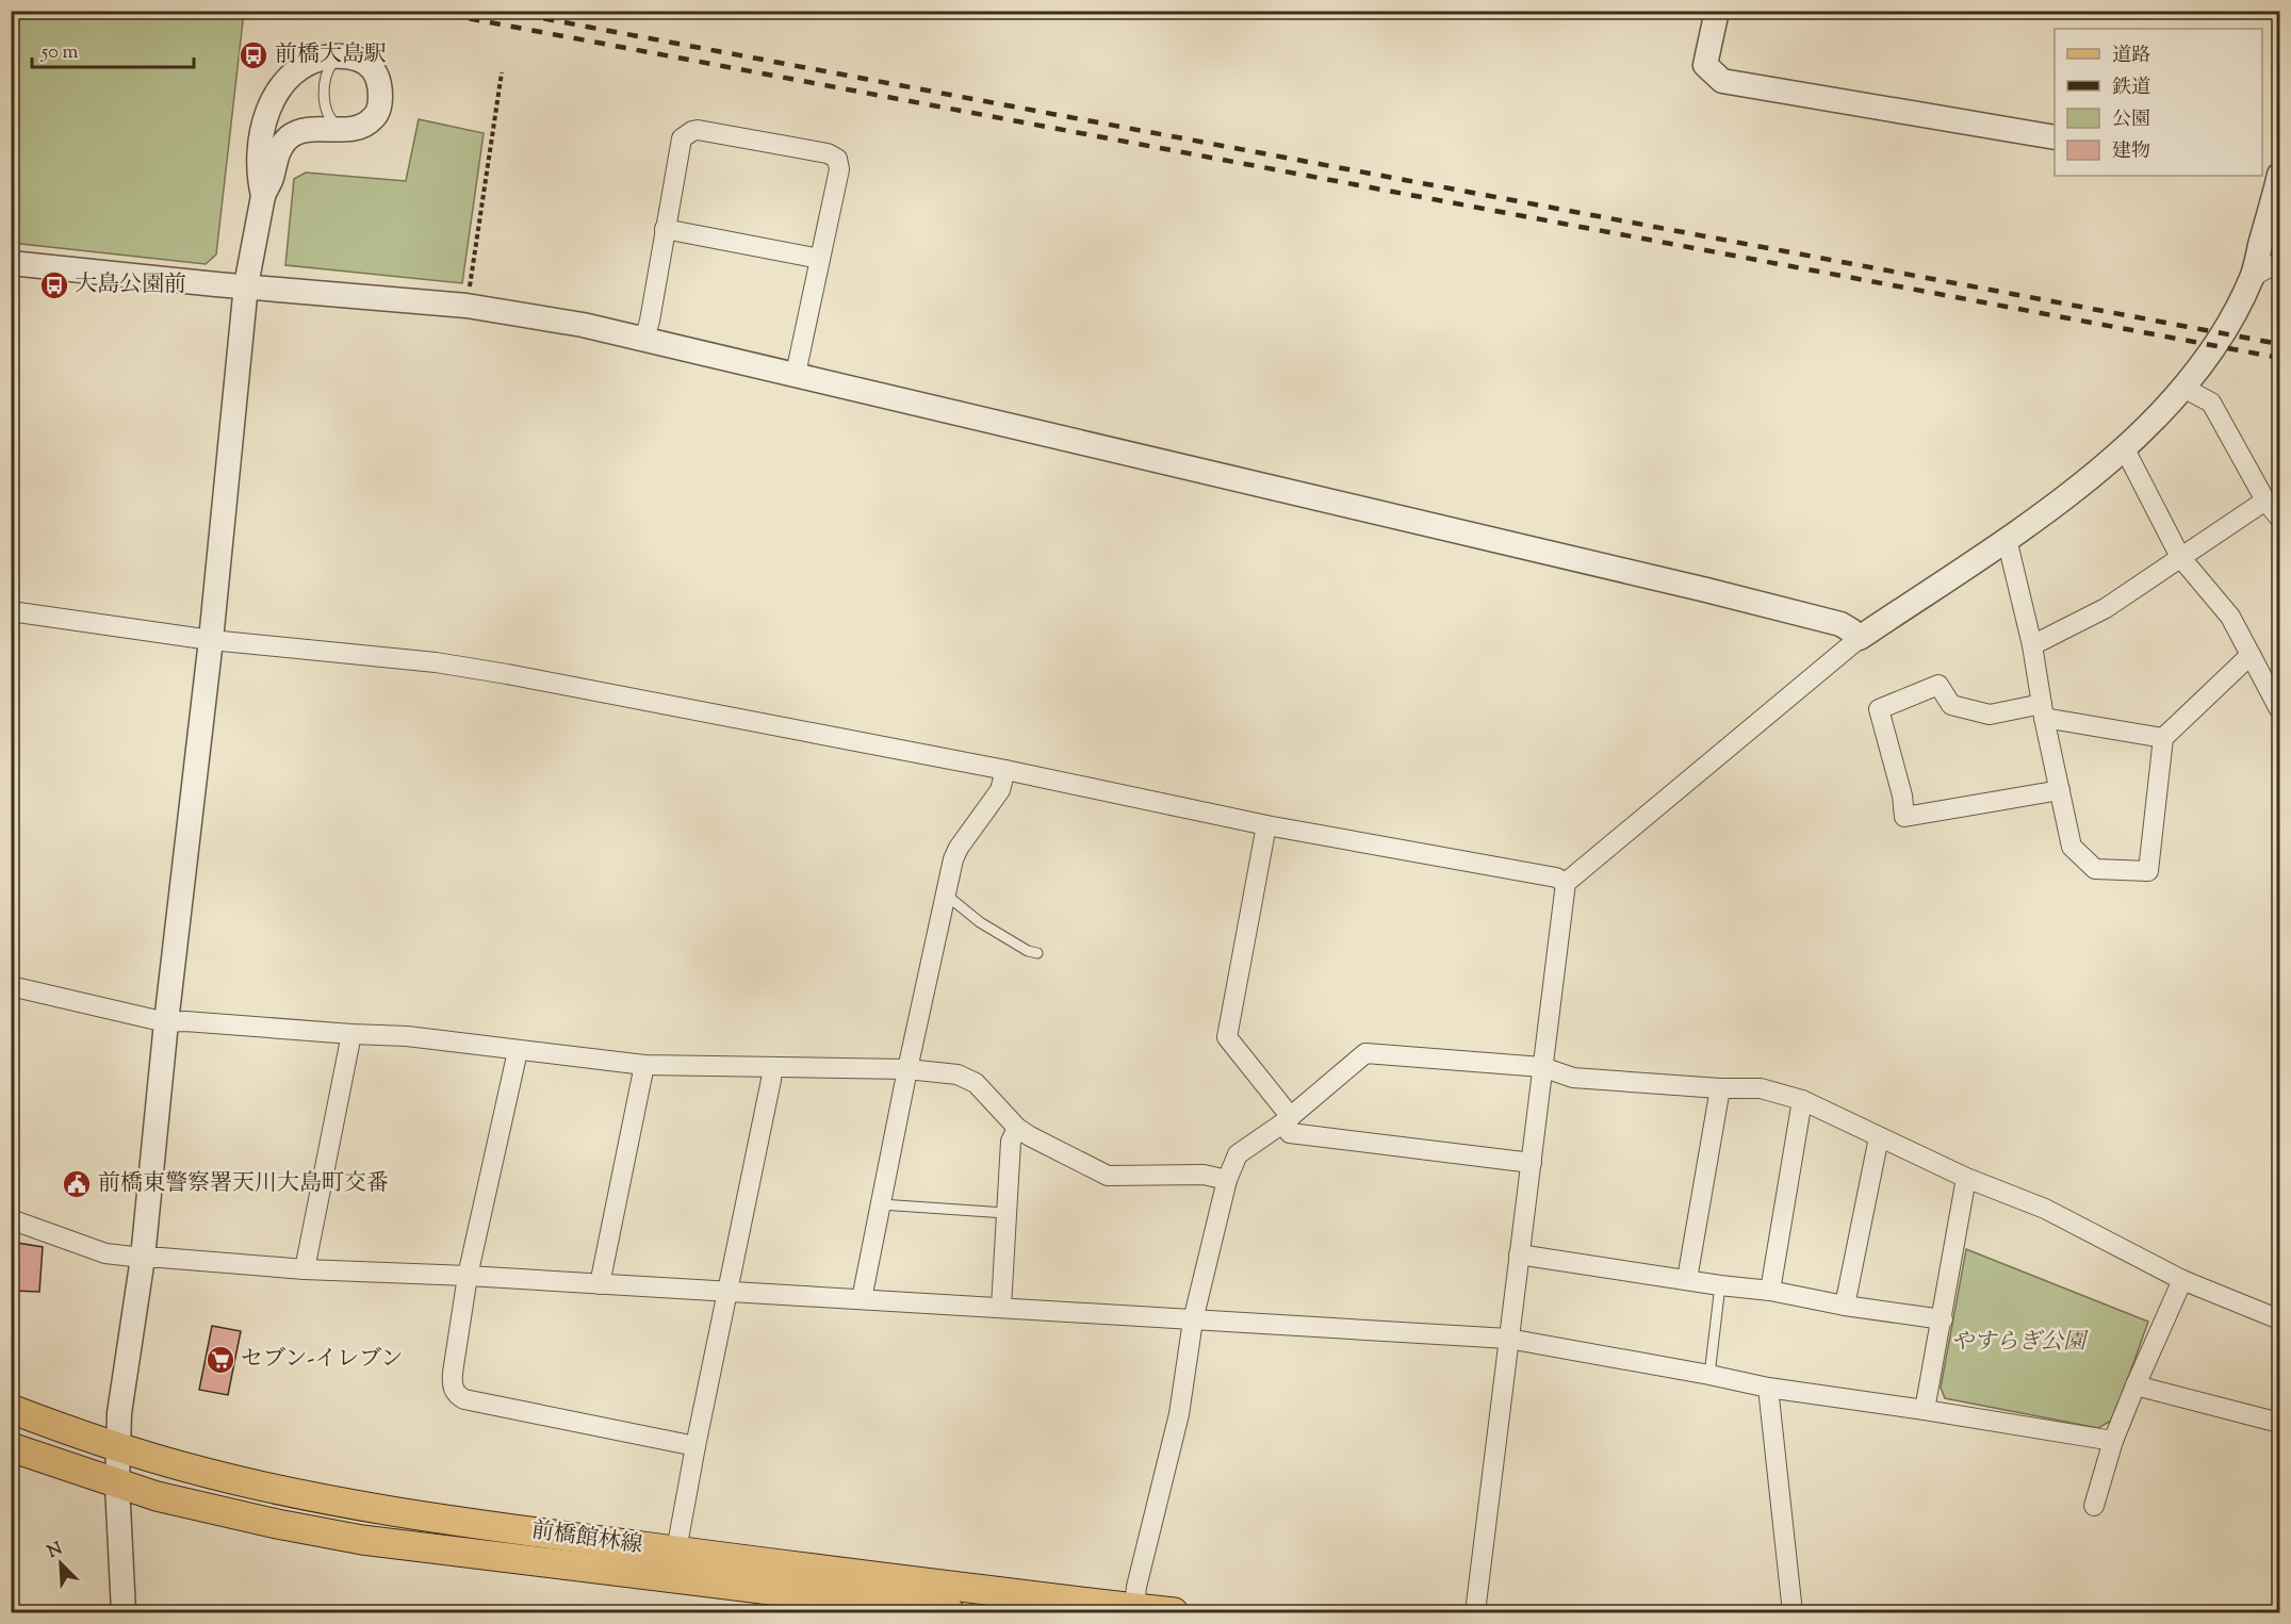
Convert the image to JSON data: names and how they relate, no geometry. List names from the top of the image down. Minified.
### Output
{"streets":{"main road":["前橋館林線"]},"parks":["やすらぎ公園"],"places":{"bus stop":["前橋大島駅","大島公園前"],"public building":["前橋東警察署天川大島町交番"],"supermarket":["セブン-イレブン"]},"legend":["道路","鉄道","公園","建物"],"scale_bar":"50 m","north":"top left"}
